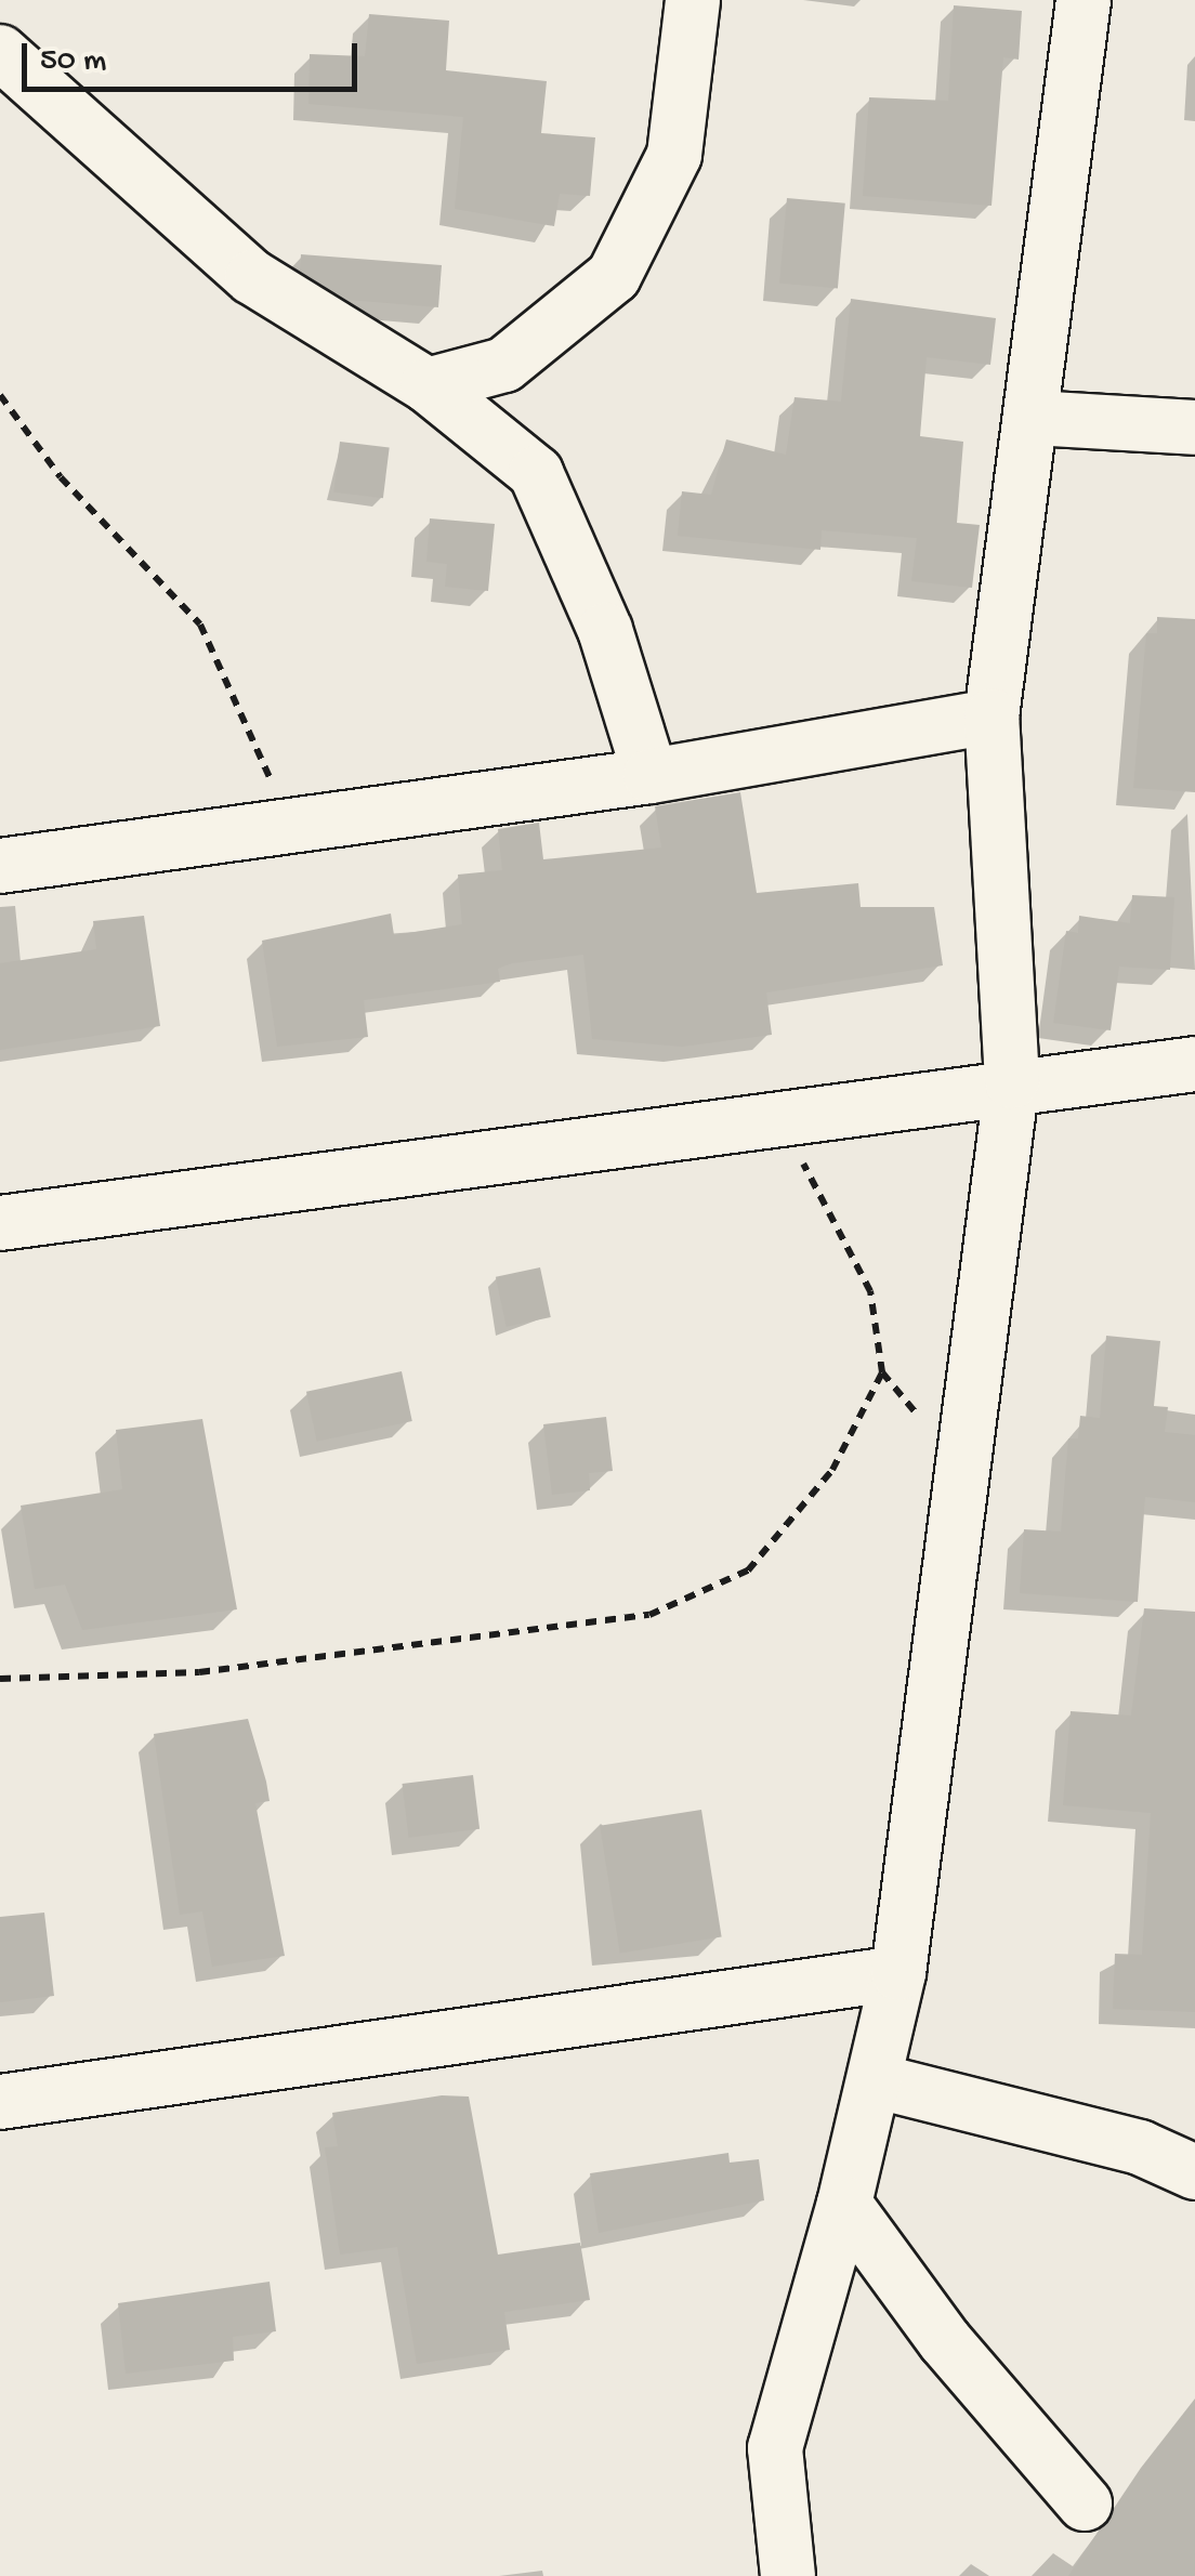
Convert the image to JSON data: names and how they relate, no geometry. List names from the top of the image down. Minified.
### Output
{"scale_bar":"50 m"}
